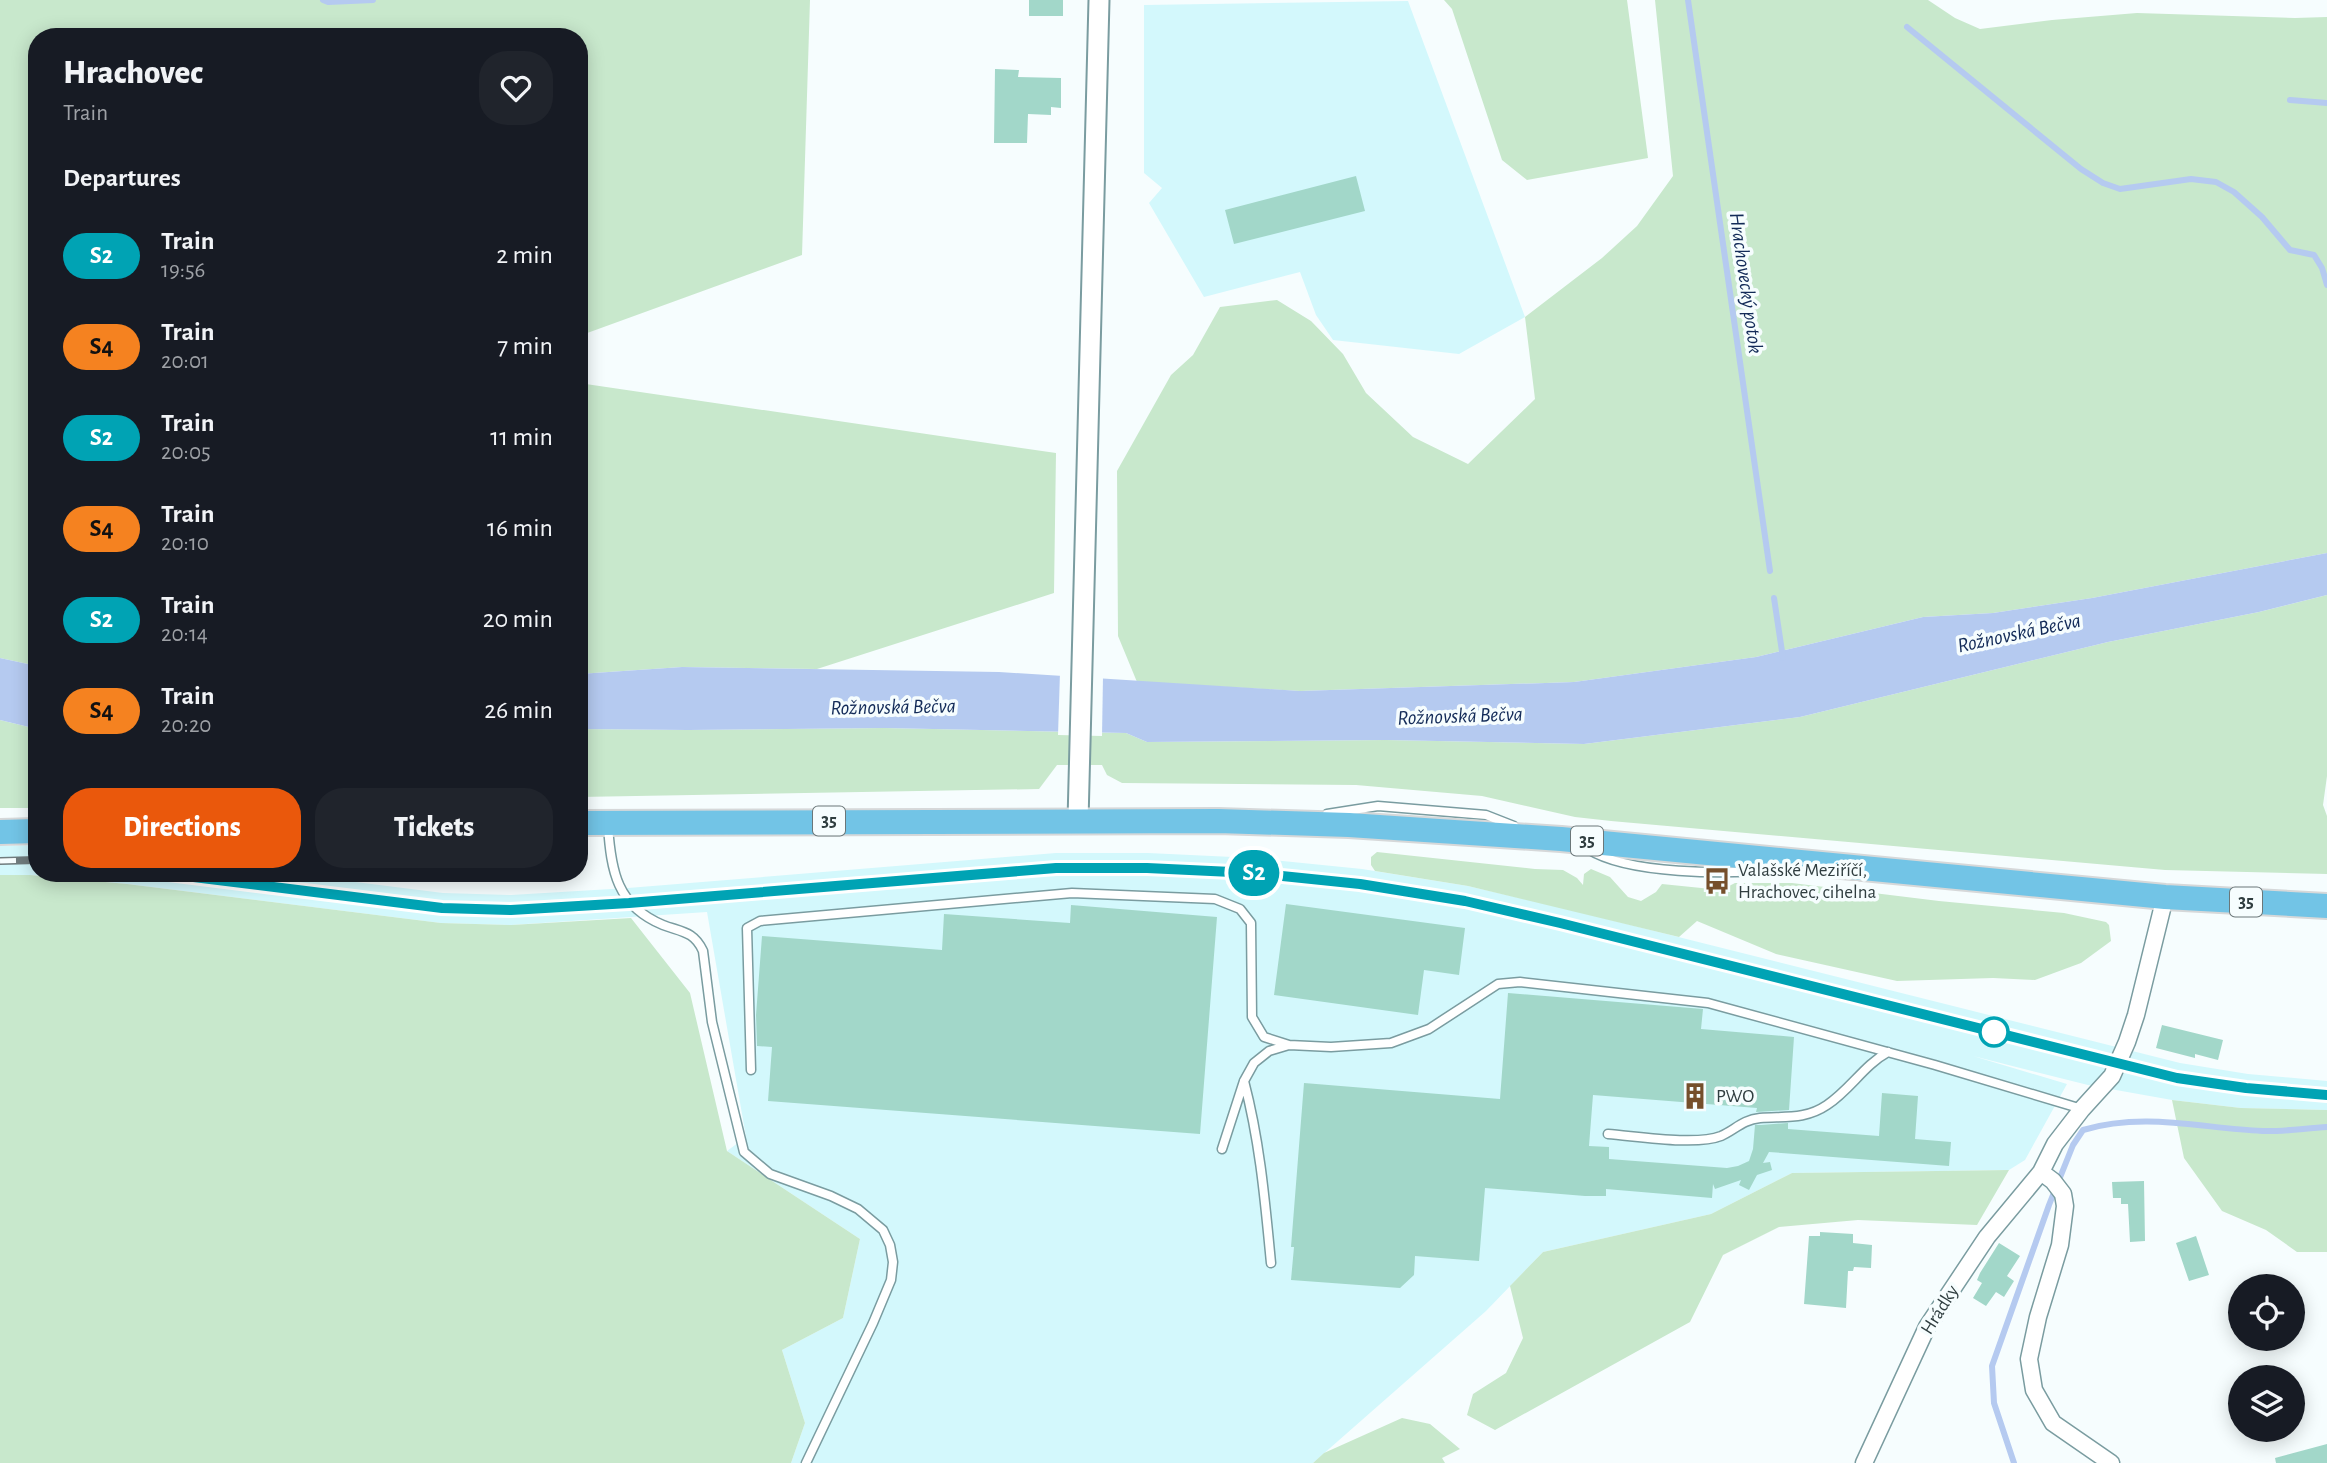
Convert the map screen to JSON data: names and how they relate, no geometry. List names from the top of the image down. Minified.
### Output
{"streets":{"main road":["35"],"street":["Hrádky"]},"crossings":[["35","Hrádky"]],"water":["Hrachovecký potok","Rožnovská Bečva"],"places":{"bus stop":["Valašské Meziříčí, Hrachovec, cihelna"],"building":["PWO"]},"page":{"on_map":"S2","heading":[["Hrachovec","Train"],"Departures"],"list":[{"mark":"S2","name":"Train","note":"19:56","value":"2 min"},{"mark":"S4","name":"Train","note":"20:01","value":"7 min"},{"mark":"S2","name":"Train","note":"20:05","value":"11 min"},{"mark":"S4","name":"Train","note":"20:10","value":"16 min"},{"mark":"S2","name":"Train","note":"20:14","value":"20 min"},{"mark":"S4","name":"Train","note":"20:20","value":"26 min"}],"buttons":["Directions","Tickets"]}}
